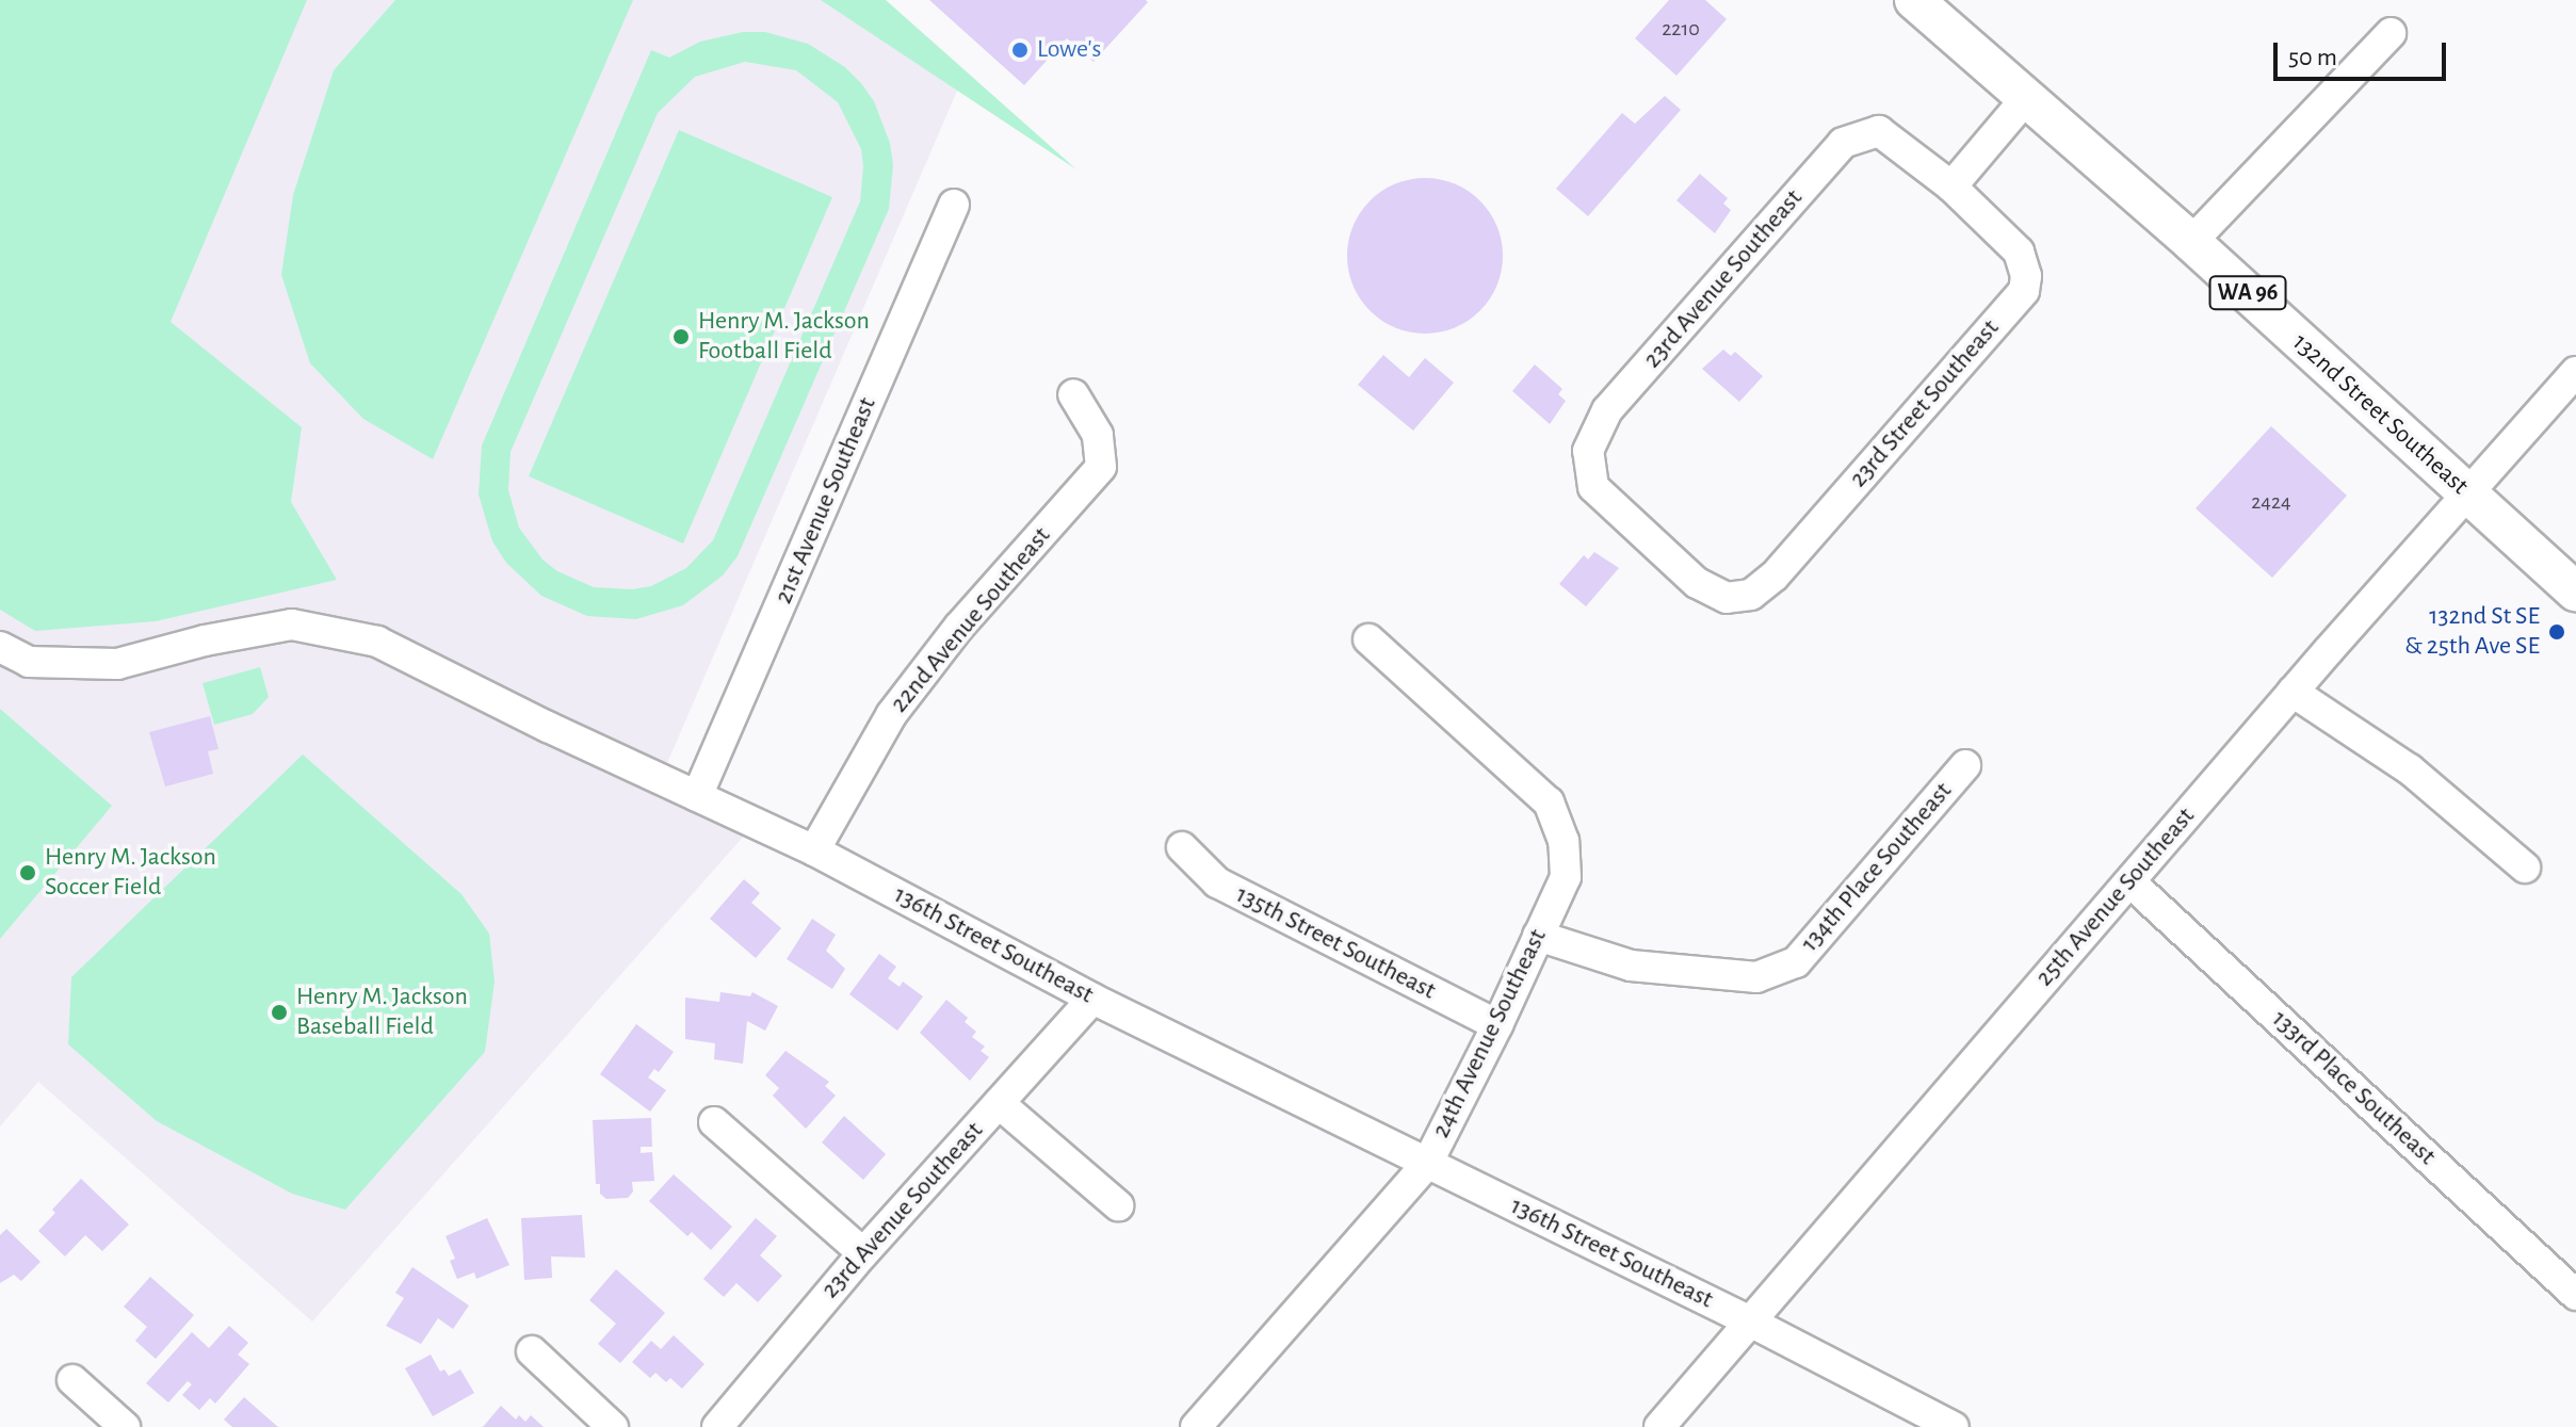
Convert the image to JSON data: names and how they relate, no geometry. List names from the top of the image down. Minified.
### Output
{"streets":{"main road":["WA 96","132nd Street Southeast"],"street":["23rd Avenue Southeast","23rd Street Southeast","21st Avenue Southeast","22nd Avenue Southeast","134th Place Southeast","25th Avenue Southeast","135th Street Southeast","136th Street Southeast","24th Avenue Southeast","133rd Place Southeast"]},"crossings":[["23rd Avenue Southeast","23rd Street Southeast"],["23rd Avenue Southeast","136th Street Southeast"],["132nd Street Southeast","25th Avenue Southeast"],["21st Avenue Southeast","136th Street Southeast"],["22nd Avenue Southeast","136th Street Southeast"],["134th Place Southeast","24th Avenue Southeast"],["25th Avenue Southeast","136th Street Southeast"],["25th Avenue Southeast","133rd Place Southeast"],["135th Street Southeast","24th Avenue Southeast"],["136th Street Southeast","24th Avenue Southeast"]],"places":["Lowe's","Henry M. Jackson Football Field","132nd St SE & 25th Ave SE","Henry M. Jackson Soccer Field","Henry M. Jackson Baseball Field"],"house_numbers":["2210","2424"],"scale_bar":"50 m"}
